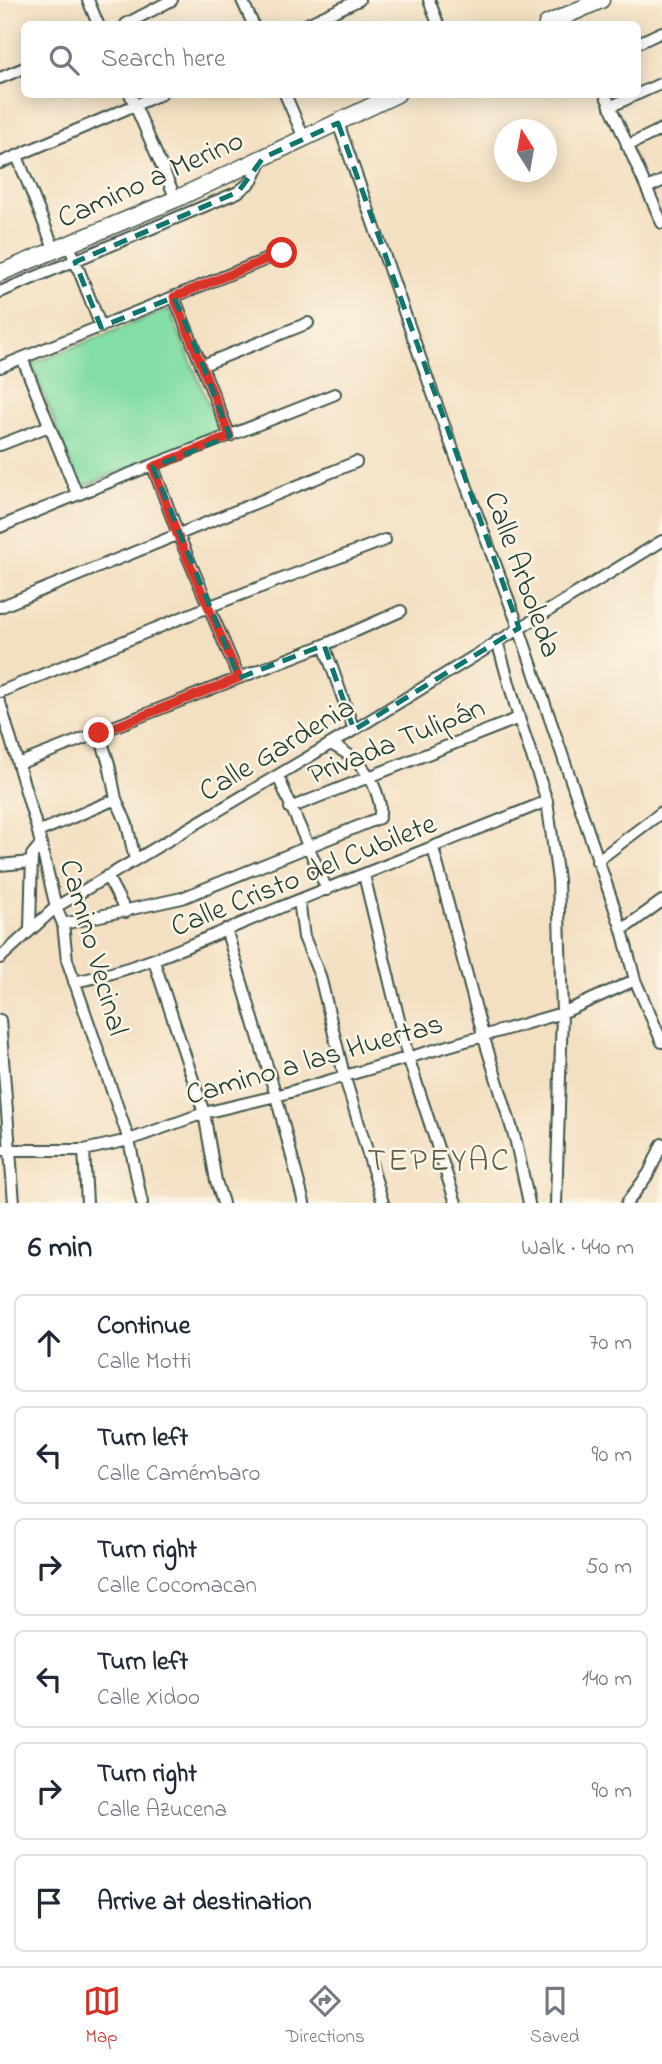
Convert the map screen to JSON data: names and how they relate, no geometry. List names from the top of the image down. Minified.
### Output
{"streets":{"street":["Camino a Merino","Calle Arboleda","Privada Tulipán","Calle Gardenia","Calle Cristo del Cubilete","Camino Vecinal","Camino a las Huertas"]},"crossings":[["Camino a Merino","Calle Arboleda"],["Calle Arboleda","Calle Gardenia"],["Calle Arboleda","Camino a las Huertas"],["Calle Gardenia","Camino Vecinal"],["Calle Cristo del Cubilete","Camino Vecinal"],["Camino Vecinal","Camino a las Huertas"]],"districts":["TEPEYAC"],"north":"top","page":{"search":"Search here","heading":["6 min","Walk · 440 m"],"list":[["Continue","Calle Motti","70 m"],["Turn left","Calle Camémbaro","90 m"],["Turn right","Calle Cocomacan","50 m"],["Turn left","Calle Xidoo","140 m"],["Turn right","Calle Azucena","90 m"],"Arrive at destination"],"nav":["Map","Directions","Saved"]}}
